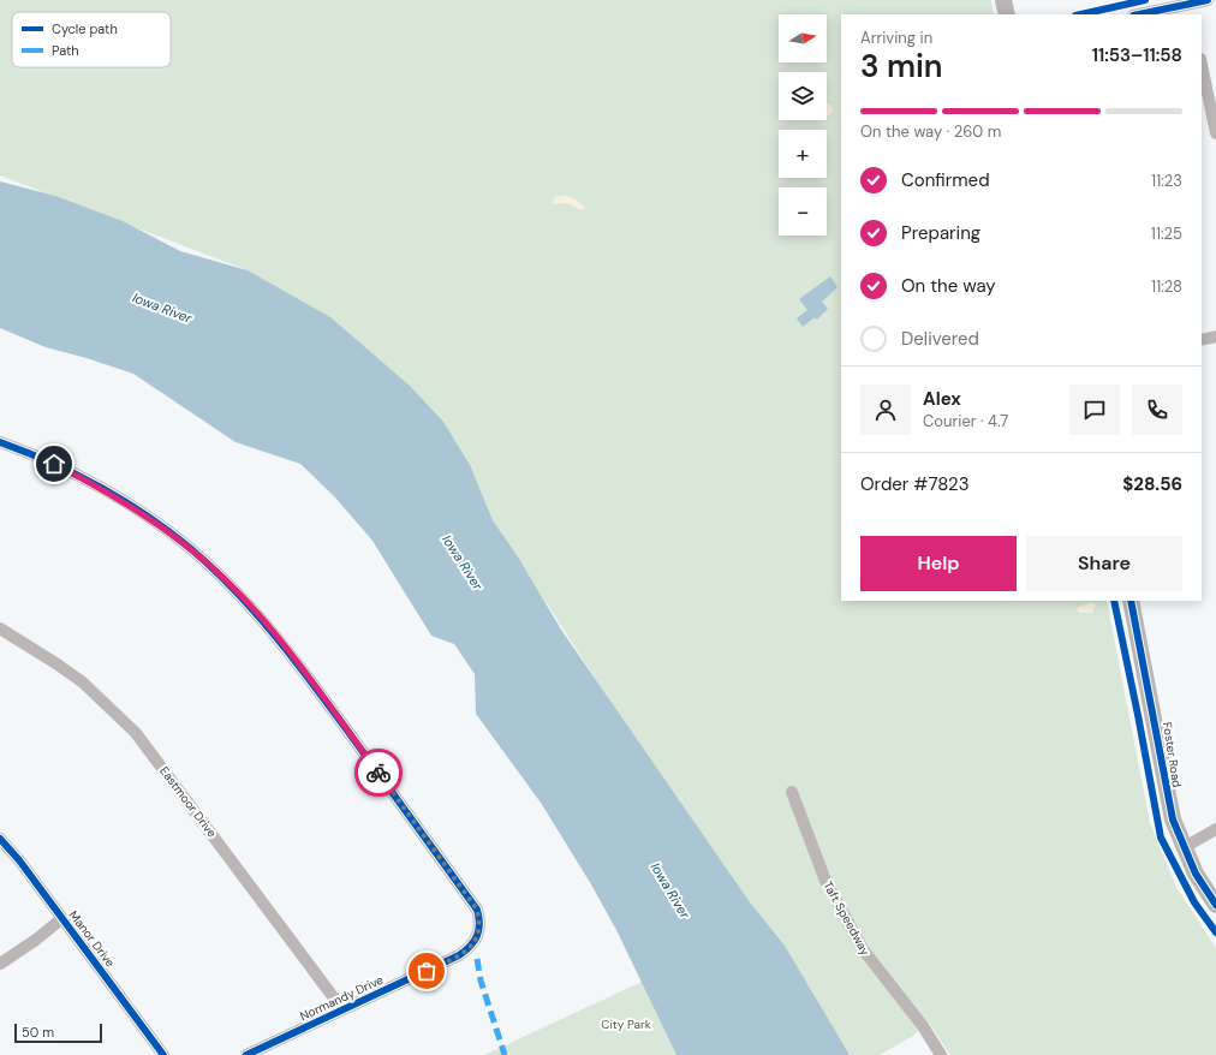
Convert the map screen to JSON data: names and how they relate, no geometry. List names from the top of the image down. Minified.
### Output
{"streets":{"street":["Foster Road","Eastmoor Drive","Taft Speedway","Manor Drive","Normandy Drive"]},"crossings":[["Eastmoor Drive","Normandy Drive"]],"water":["Iowa River"],"parks":["City Park"],"legend":["Cycle path","Path"],"scale_bar":"50 m","north":"right","page":{"map_buttons":["+","−"],"heading":["3 min","Arriving in","11:53–11:58"],"panel":["Alex","Courier · 4.7","Order #7823","$28.56"],"bar":"On the way · 260 m","list":[["Confirmed","11:23"],["Preparing","11:25"],["On the way","11:28"],"Delivered"],"buttons":["Help","Share"],"scale":"50 m"}}
